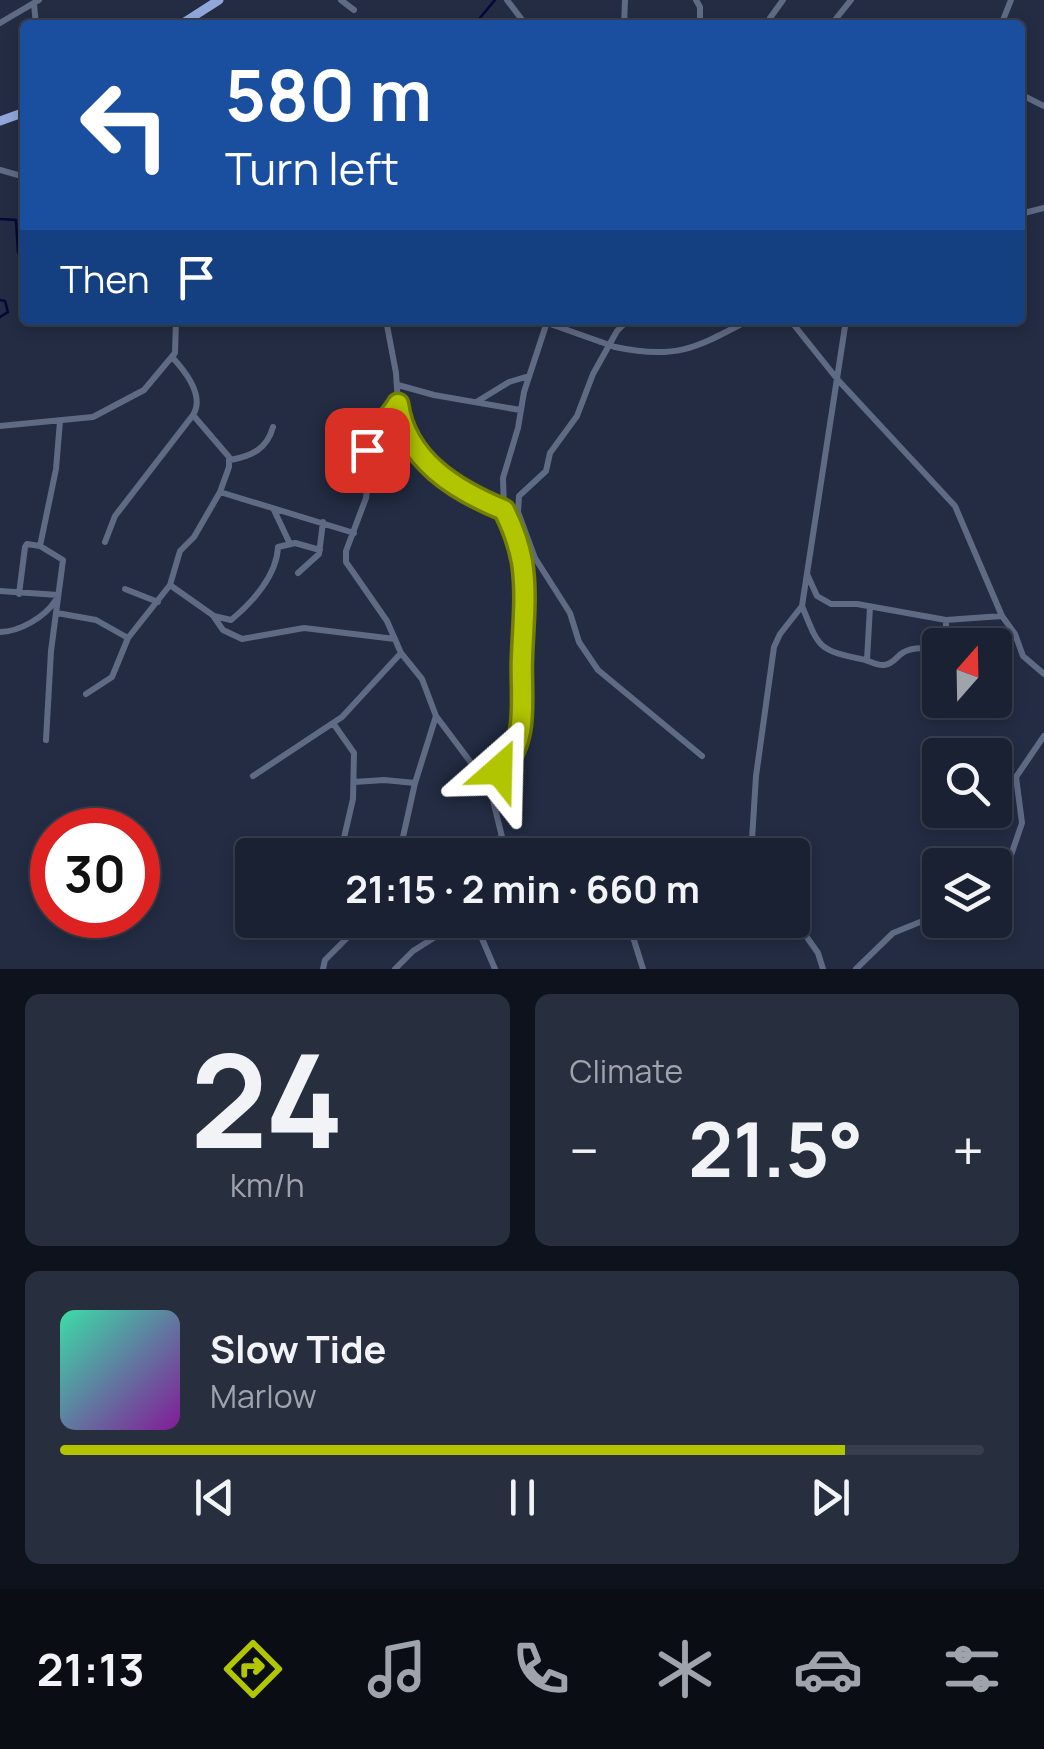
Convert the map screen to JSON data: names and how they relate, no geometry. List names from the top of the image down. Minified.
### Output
{"north":"top","page":{"turn":["580 m","Turn left"],"then":"Then","limit":"30","trip":"21:15 · 2 min · 660 m","tile":[["24","km/h"],"Climate"],"heat":["−","21.5°","+"],"song":["Slow Tide","Marlow"],"tabs":"21:13"}}
